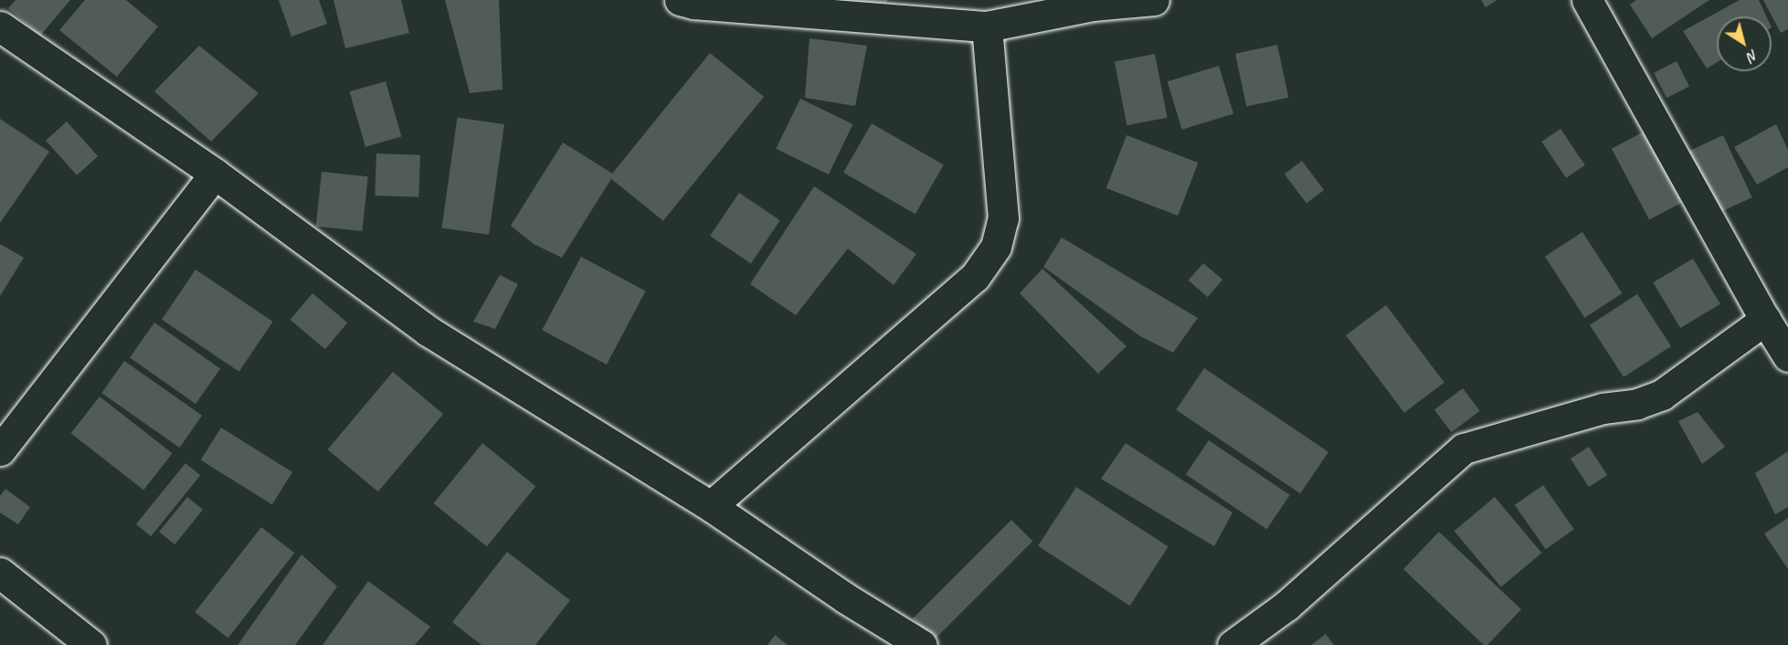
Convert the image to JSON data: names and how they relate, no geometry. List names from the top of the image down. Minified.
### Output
{"north":"bottom right"}
